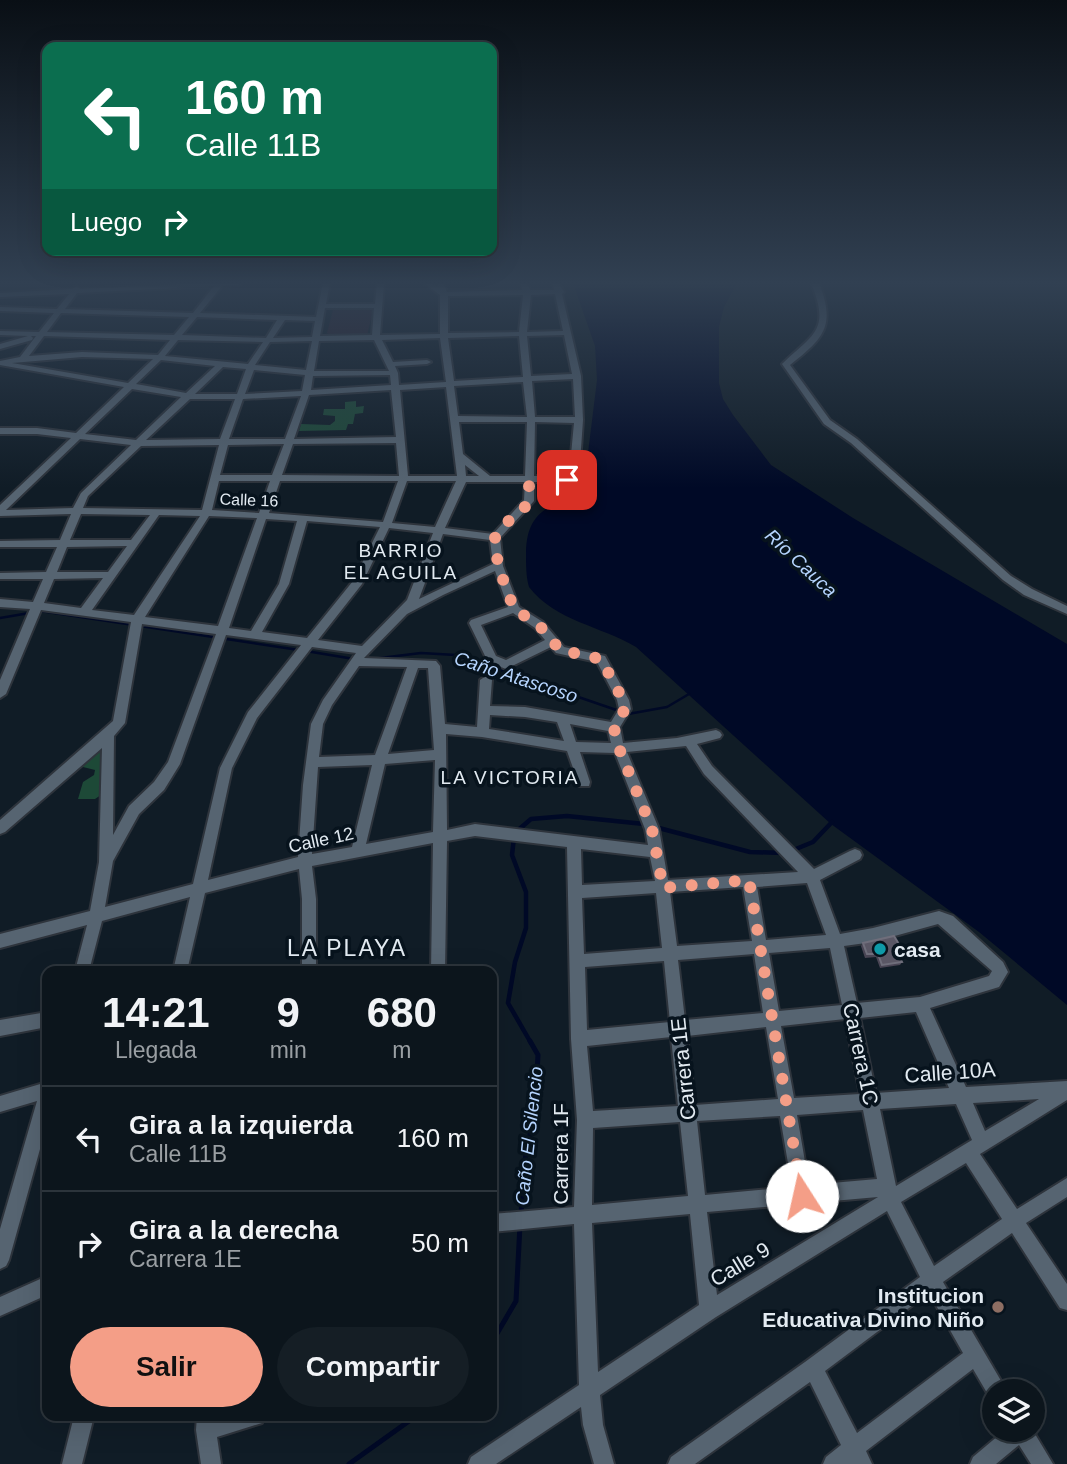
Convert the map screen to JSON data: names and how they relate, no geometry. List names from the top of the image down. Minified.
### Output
{"streets":{"street":["Calle 16","Calle 12","Carrera 1C","Carrera 1E","Calle 10A","Carrera 1F","Calle 9"]},"crossings":[["Calle 12","Carrera 1E"],["Calle 12","Carrera 1F"],["Carrera 1C","Calle 10A"],["Carrera 1C","Calle 9"],["Carrera 1E","Calle 10A"],["Carrera 1E","Calle 9"],["Calle 10A","Carrera 1F"],["Calle 10A","Calle 9"],["Carrera 1F","Calle 9"]],"districts":["BARRIO EL AGUILA","LA VICTORIA","LA PLAYA"],"water":["Río Cauca","Caño Atascoso","Caño El Silencio"],"places":["casa","Institucion Educativa Divino Niño"],"page":{"turn":["160 m","Calle 11B"],"then":"Luego","eta":["14:21","Llegada","9","min","680","m"],"list":[{"name":"Gira a la izquierda","note":"Calle 11B","value":"160 m"},{"name":"Gira a la derecha","note":"Carrera 1E","value":"50 m"}],"buttons":["Salir","Compartir"]}}
